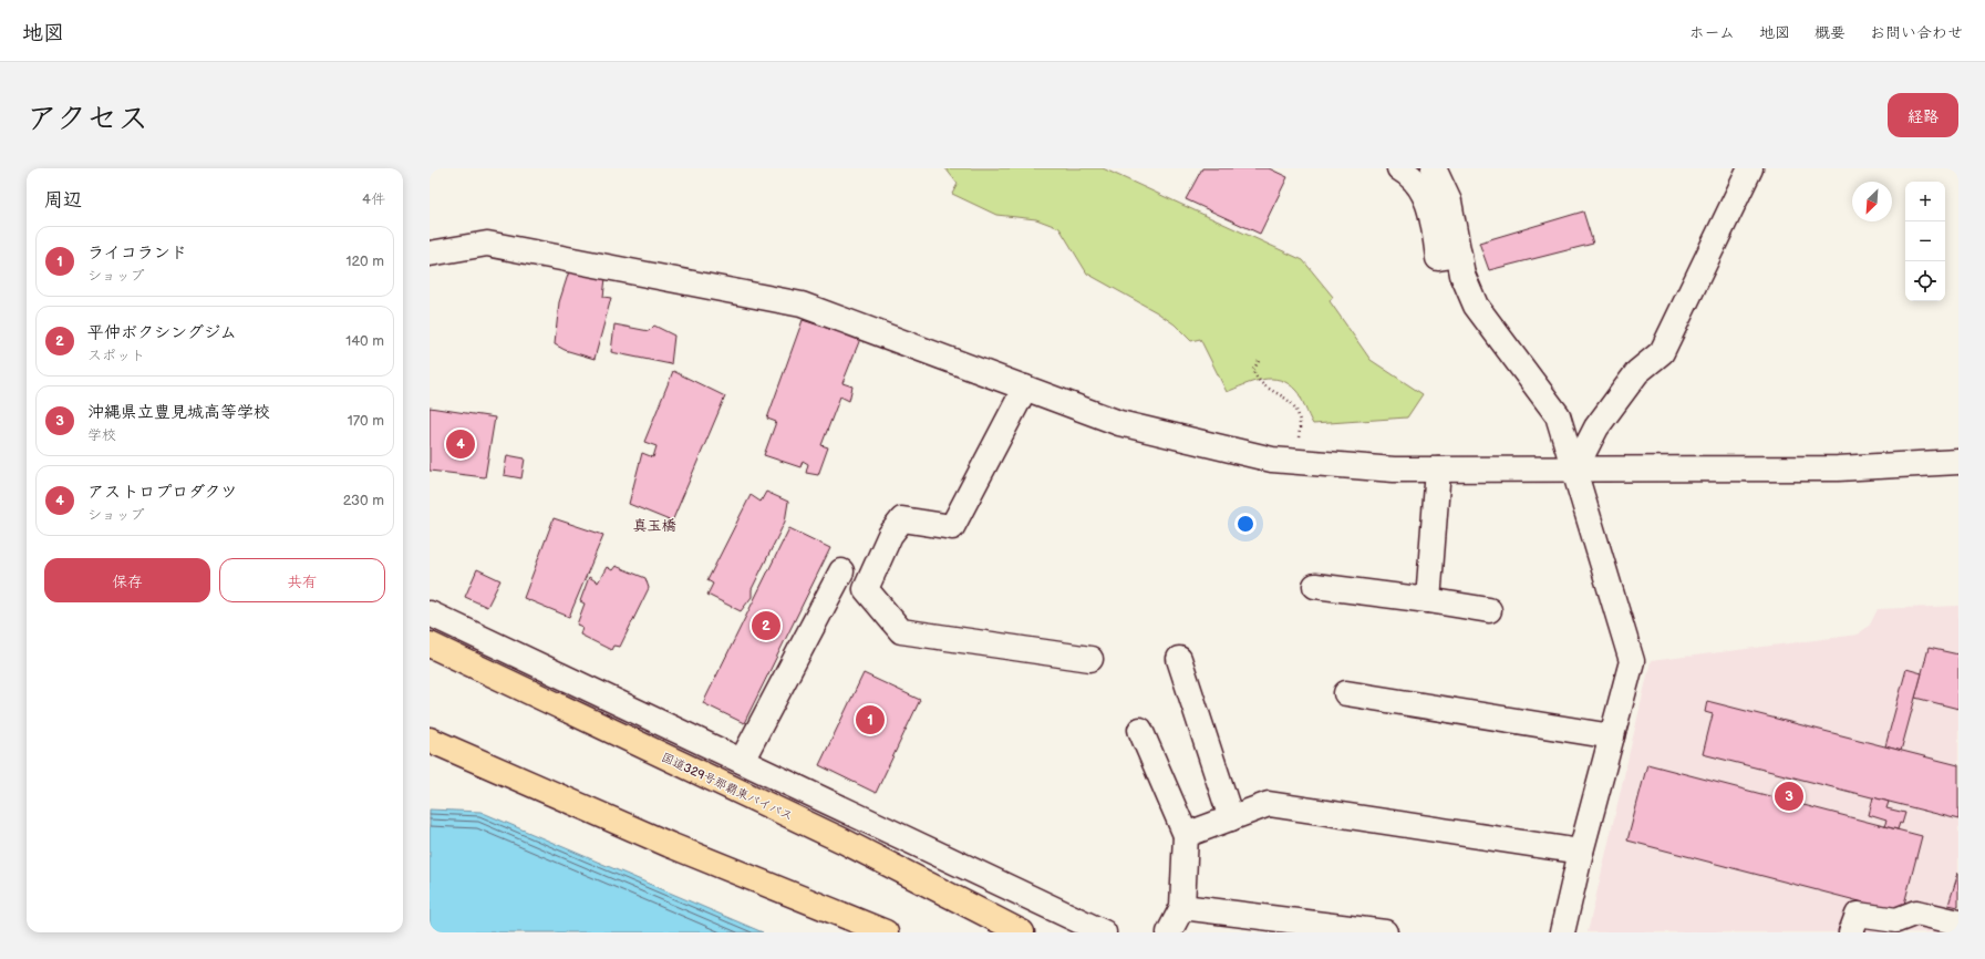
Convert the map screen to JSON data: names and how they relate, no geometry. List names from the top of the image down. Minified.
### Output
{"streets":{"highway":["国道329号那覇東バイパス"]},"districts":["真玉橋"],"north":"bottom left","page":{"header":"地図","nav":["ホーム","地図","概要","お問い合わせ"],"title":"アクセス","buttons":["経路",["保存","共有"]],"heading":["周辺","4件"],"map_buttons":["+","−"],"list":[{"mark":"1","name":"ライコランド","note":"ショップ","value":"120 m"},{"mark":"2","name":"平仲ボクシングジム","note":"スポット","value":"140 m"},{"mark":"3","name":"沖縄県立豊見城高等学校","note":"学校","value":"170 m"},{"mark":"4","name":"アストロプロダクツ","note":"ショップ","value":"230 m"}],"pins":["4","2","1","3"]}}
